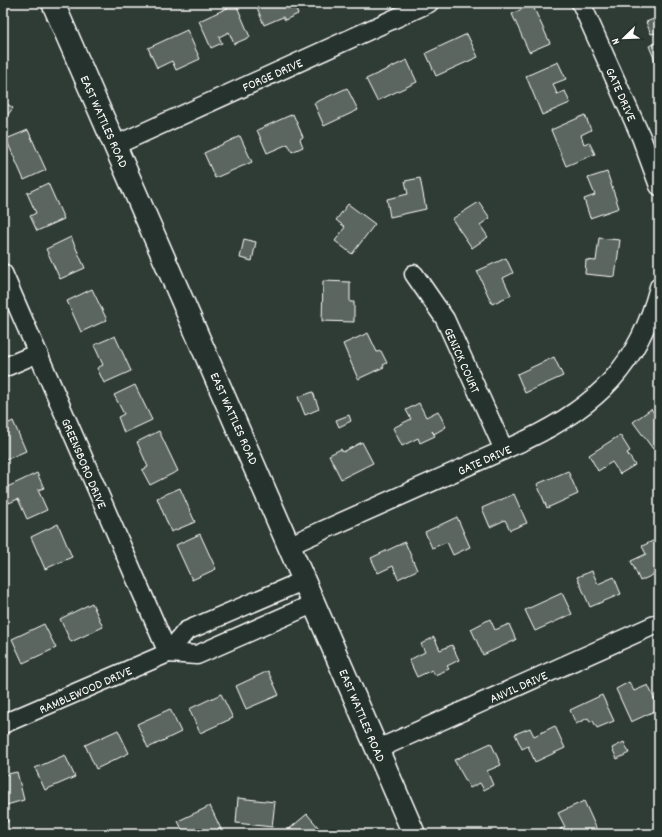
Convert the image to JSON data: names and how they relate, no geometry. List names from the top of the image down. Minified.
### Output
{"streets":{"main road":["EAST WATTLES ROAD"],"street":["FORGE DRIVE","GATE DRIVE","GENICK COURT","GREENSBORO DRIVE","ANVIL DRIVE","RAMBLEWOOD DRIVE"]},"crossings":[["FORGE DRIVE","EAST WATTLES ROAD"],["GATE DRIVE","EAST WATTLES ROAD"],["GATE DRIVE","GENICK COURT"],["EAST WATTLES ROAD","ANVIL DRIVE"],["EAST WATTLES ROAD","RAMBLEWOOD DRIVE"],["GREENSBORO DRIVE","RAMBLEWOOD DRIVE"]],"north":"bottom left"}
